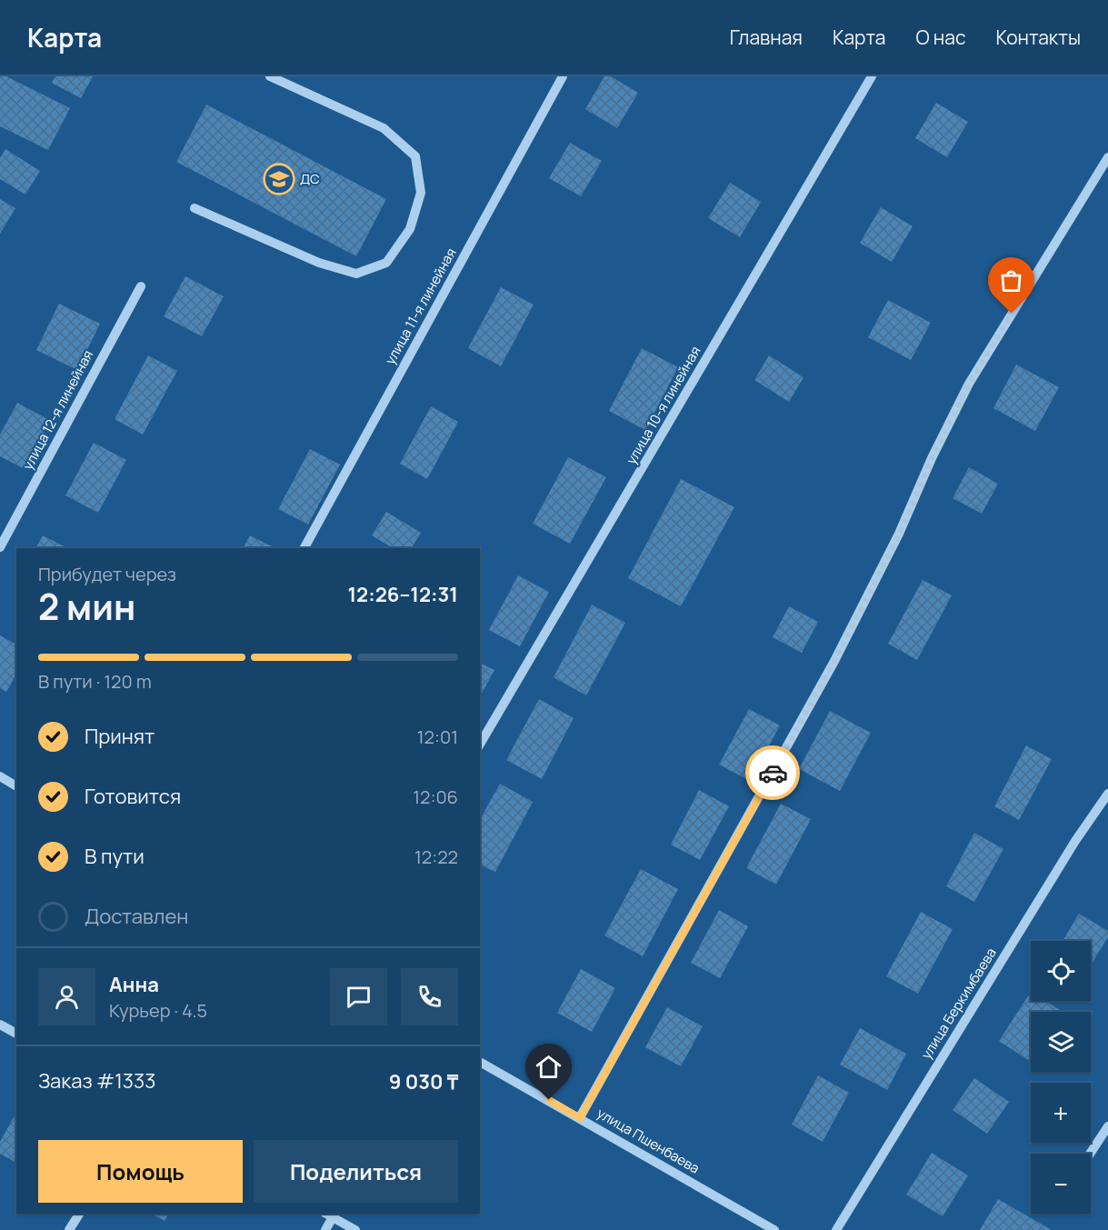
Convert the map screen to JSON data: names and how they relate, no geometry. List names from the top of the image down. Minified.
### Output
{"streets":{"street":["улица 11-я линейная","улица 10-я линейная","улица 12-я линейная","улица Беркимбаева","улица Пшенбаева"]},"places":{"school or university":["ДС"]},"page":{"header":"Карта","nav":["Главная","Карта","О нас","Контакты"],"heading":["2 мин","Прибудет через","12:26–12:31"],"panel":["Анна","Курьер · 4.5","Заказ #1333","9 030 ₸"],"bar":"В пути · 120 m","list":[["Принят","12:01"],["Готовится","12:06"],["В пути","12:22"],"Доставлен"],"map_buttons":["+","−"],"buttons":["Помощь","Поделиться"]}}
